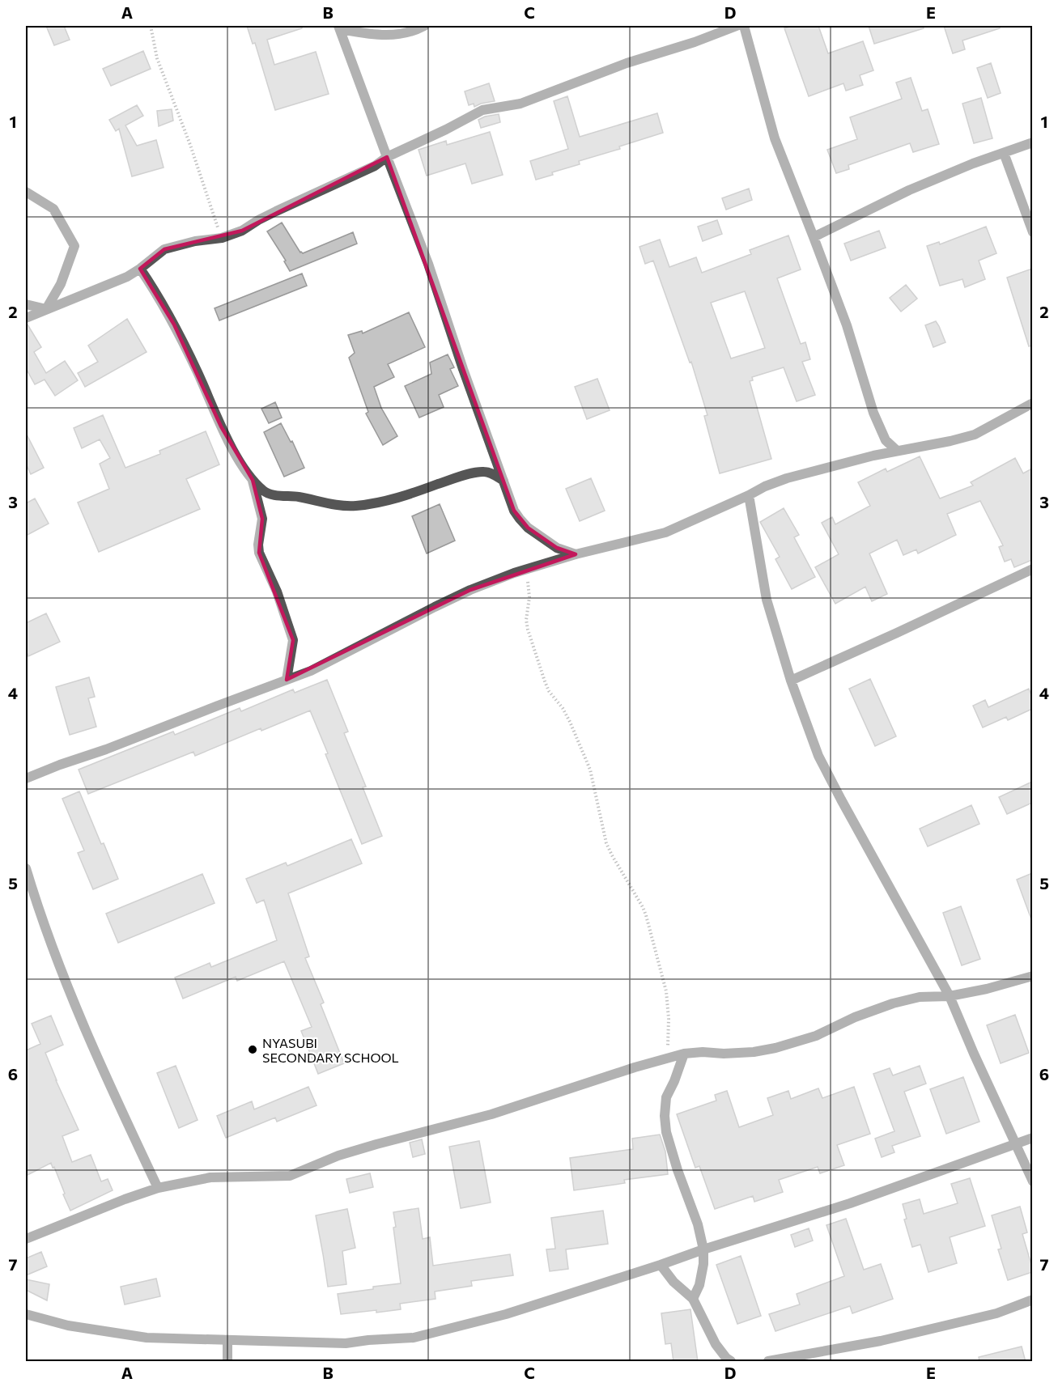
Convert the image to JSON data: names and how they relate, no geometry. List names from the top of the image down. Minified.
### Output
{"places":["NYASUBI SECONDARY SCHOOL"],"grid":{"columns":["A","B","C","D","E"],"rows":["1","2","3","4","5","6","7"]}}
